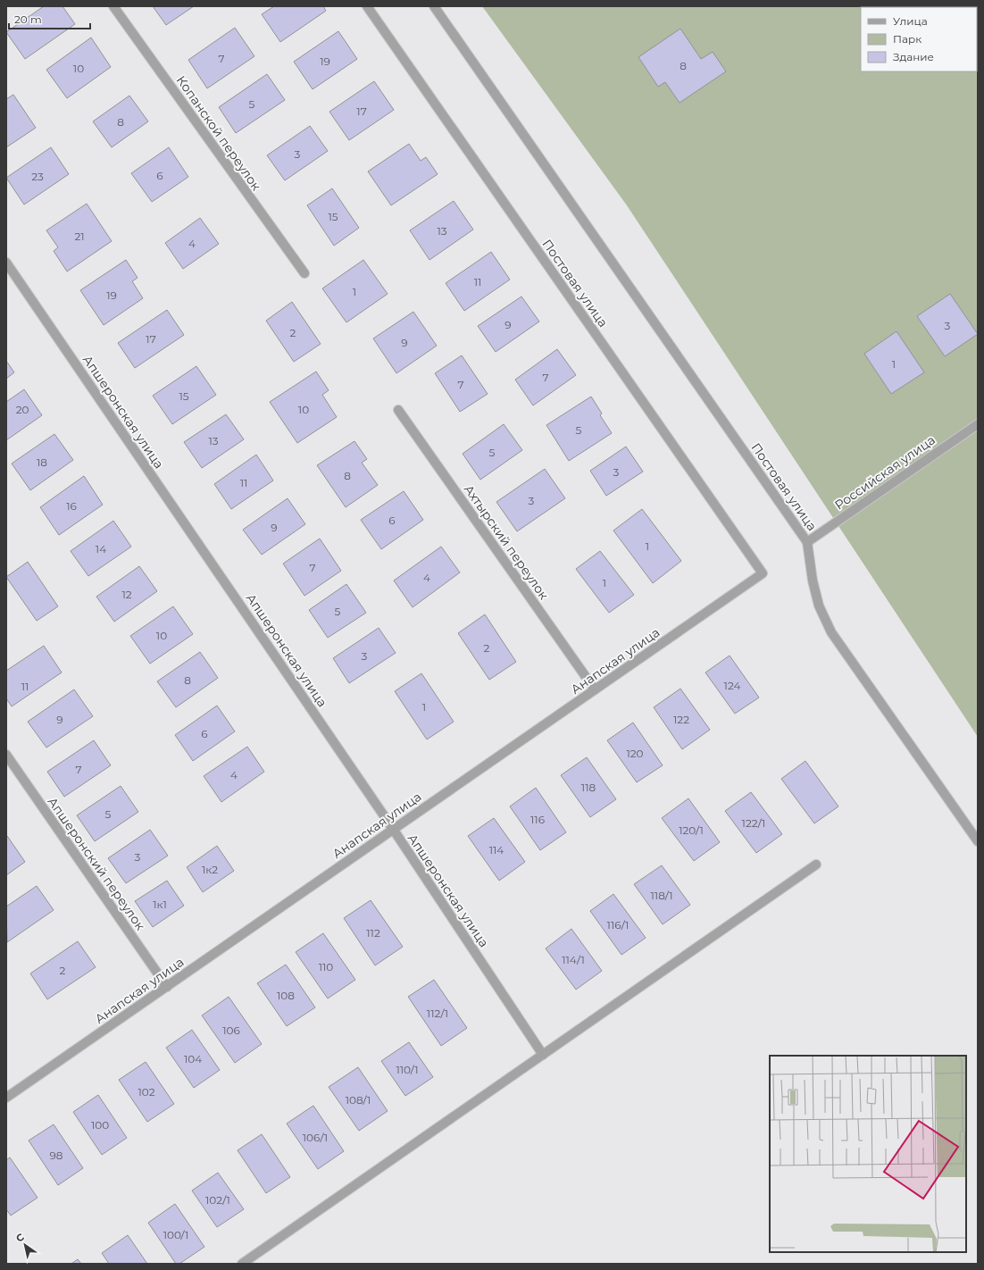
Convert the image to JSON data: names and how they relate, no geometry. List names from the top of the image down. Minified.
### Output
{"streets":{"street":["Копанской переулок","Постовая улица","Апшеронская улица","Российская улица","Ахтырский переулок","Анапская улица","Апшеронский переулок"]},"crossings":[["Постовая улица","Российская улица"],["Постовая улица","Анапская улица"],["Апшеронская улица","Анапская улица"],["Ахтырский переулок","Анапская улица"],["Анапская улица","Апшеронский переулок"]],"house_numbers":["7","19","8","10","5","17","8","3","6","23","15","13","21","4","11","1","19","9","3","2","17","9","1","7","7","15","20","10","5","13","5","18","3","8","11","3","16","6","9","1","14","7","4","1","12","5","10","2","3","8","124","11","1","9","122","6","120","7","4","118","5","116","122/1","120/1","114","3","1к2","118/1","1к1","116/1","112","114/1","110","2","108","112/1","106","104","110/1","102","108/1","100","106/1","98","102/1","100/1"],"legend":["Улица","Парк","Здание"],"scale_bar":"20 m","north":"top left"}
